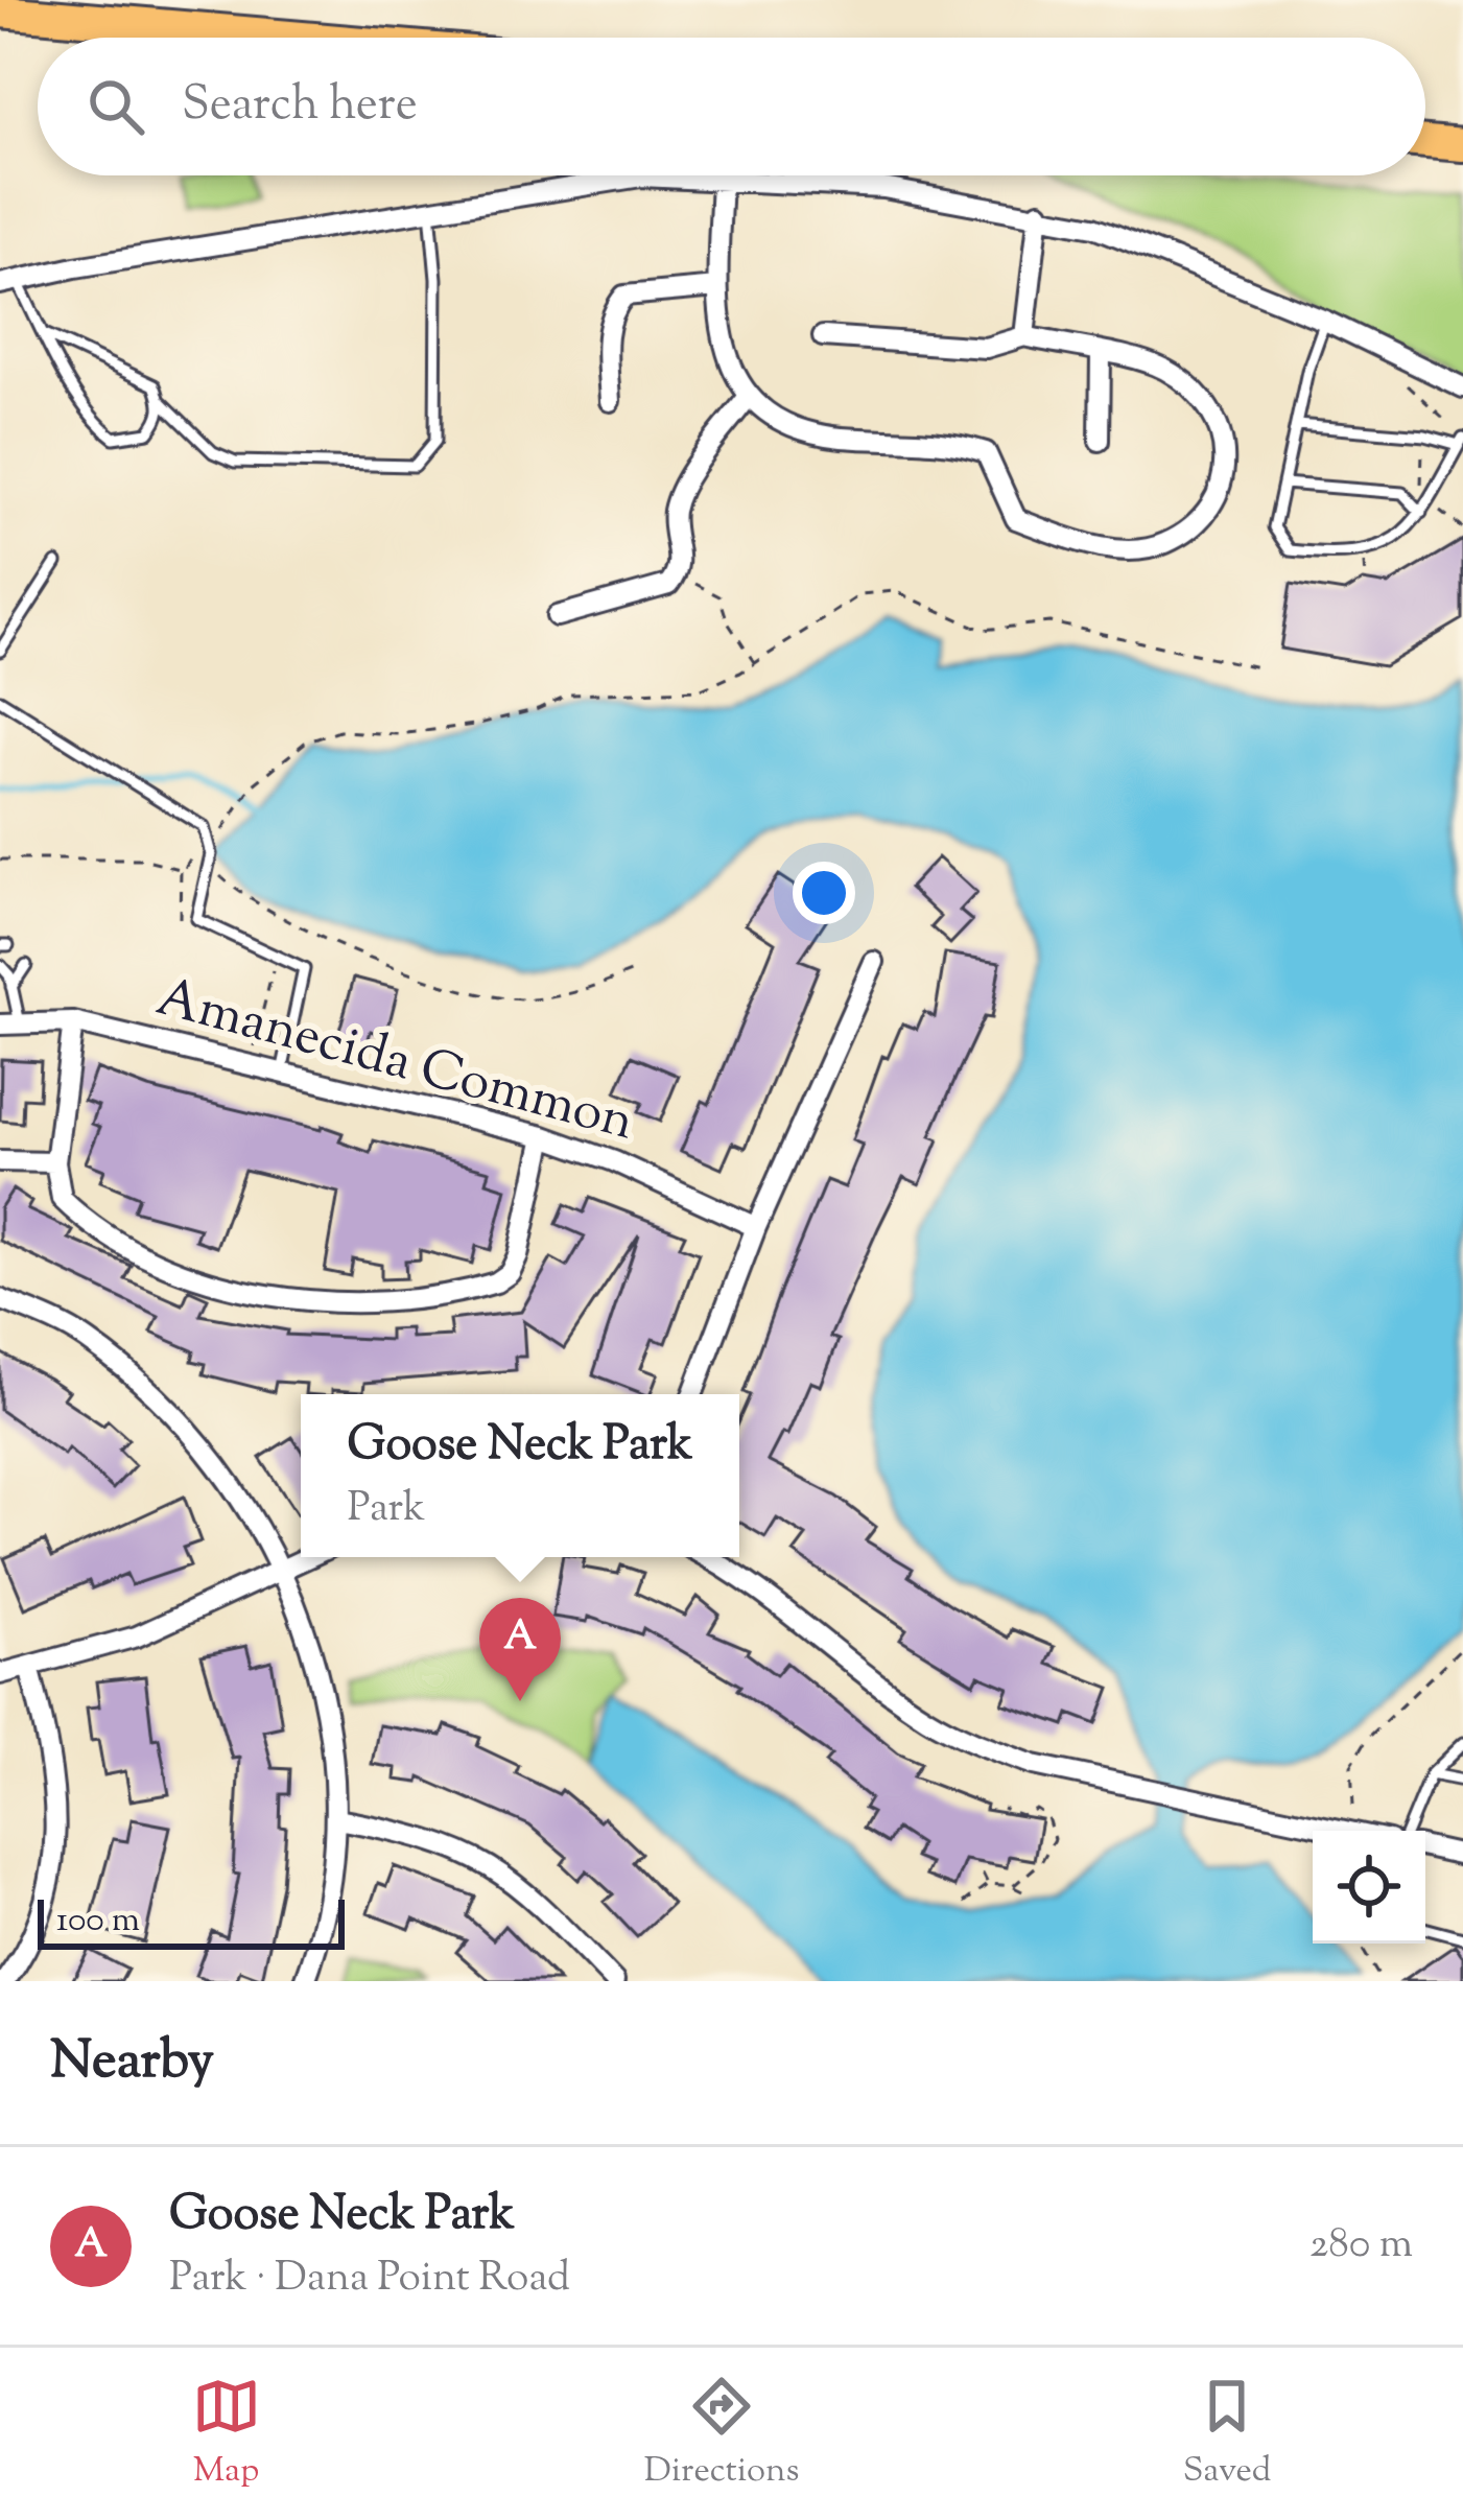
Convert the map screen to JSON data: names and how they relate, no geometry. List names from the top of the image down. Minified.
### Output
{"streets":{"street":["Amanecida Common"]},"scale_bar":"100 m","page":{"search":"Search here","popup":["Goose Neck Park","Park"],"pins":"A","scale":"100 m","heading":"Nearby","list":[{"mark":"A","name":"Goose Neck Park","note":"Park · Dana Point Road","value":"280 m"}],"nav":["Map","Directions","Saved"]}}
